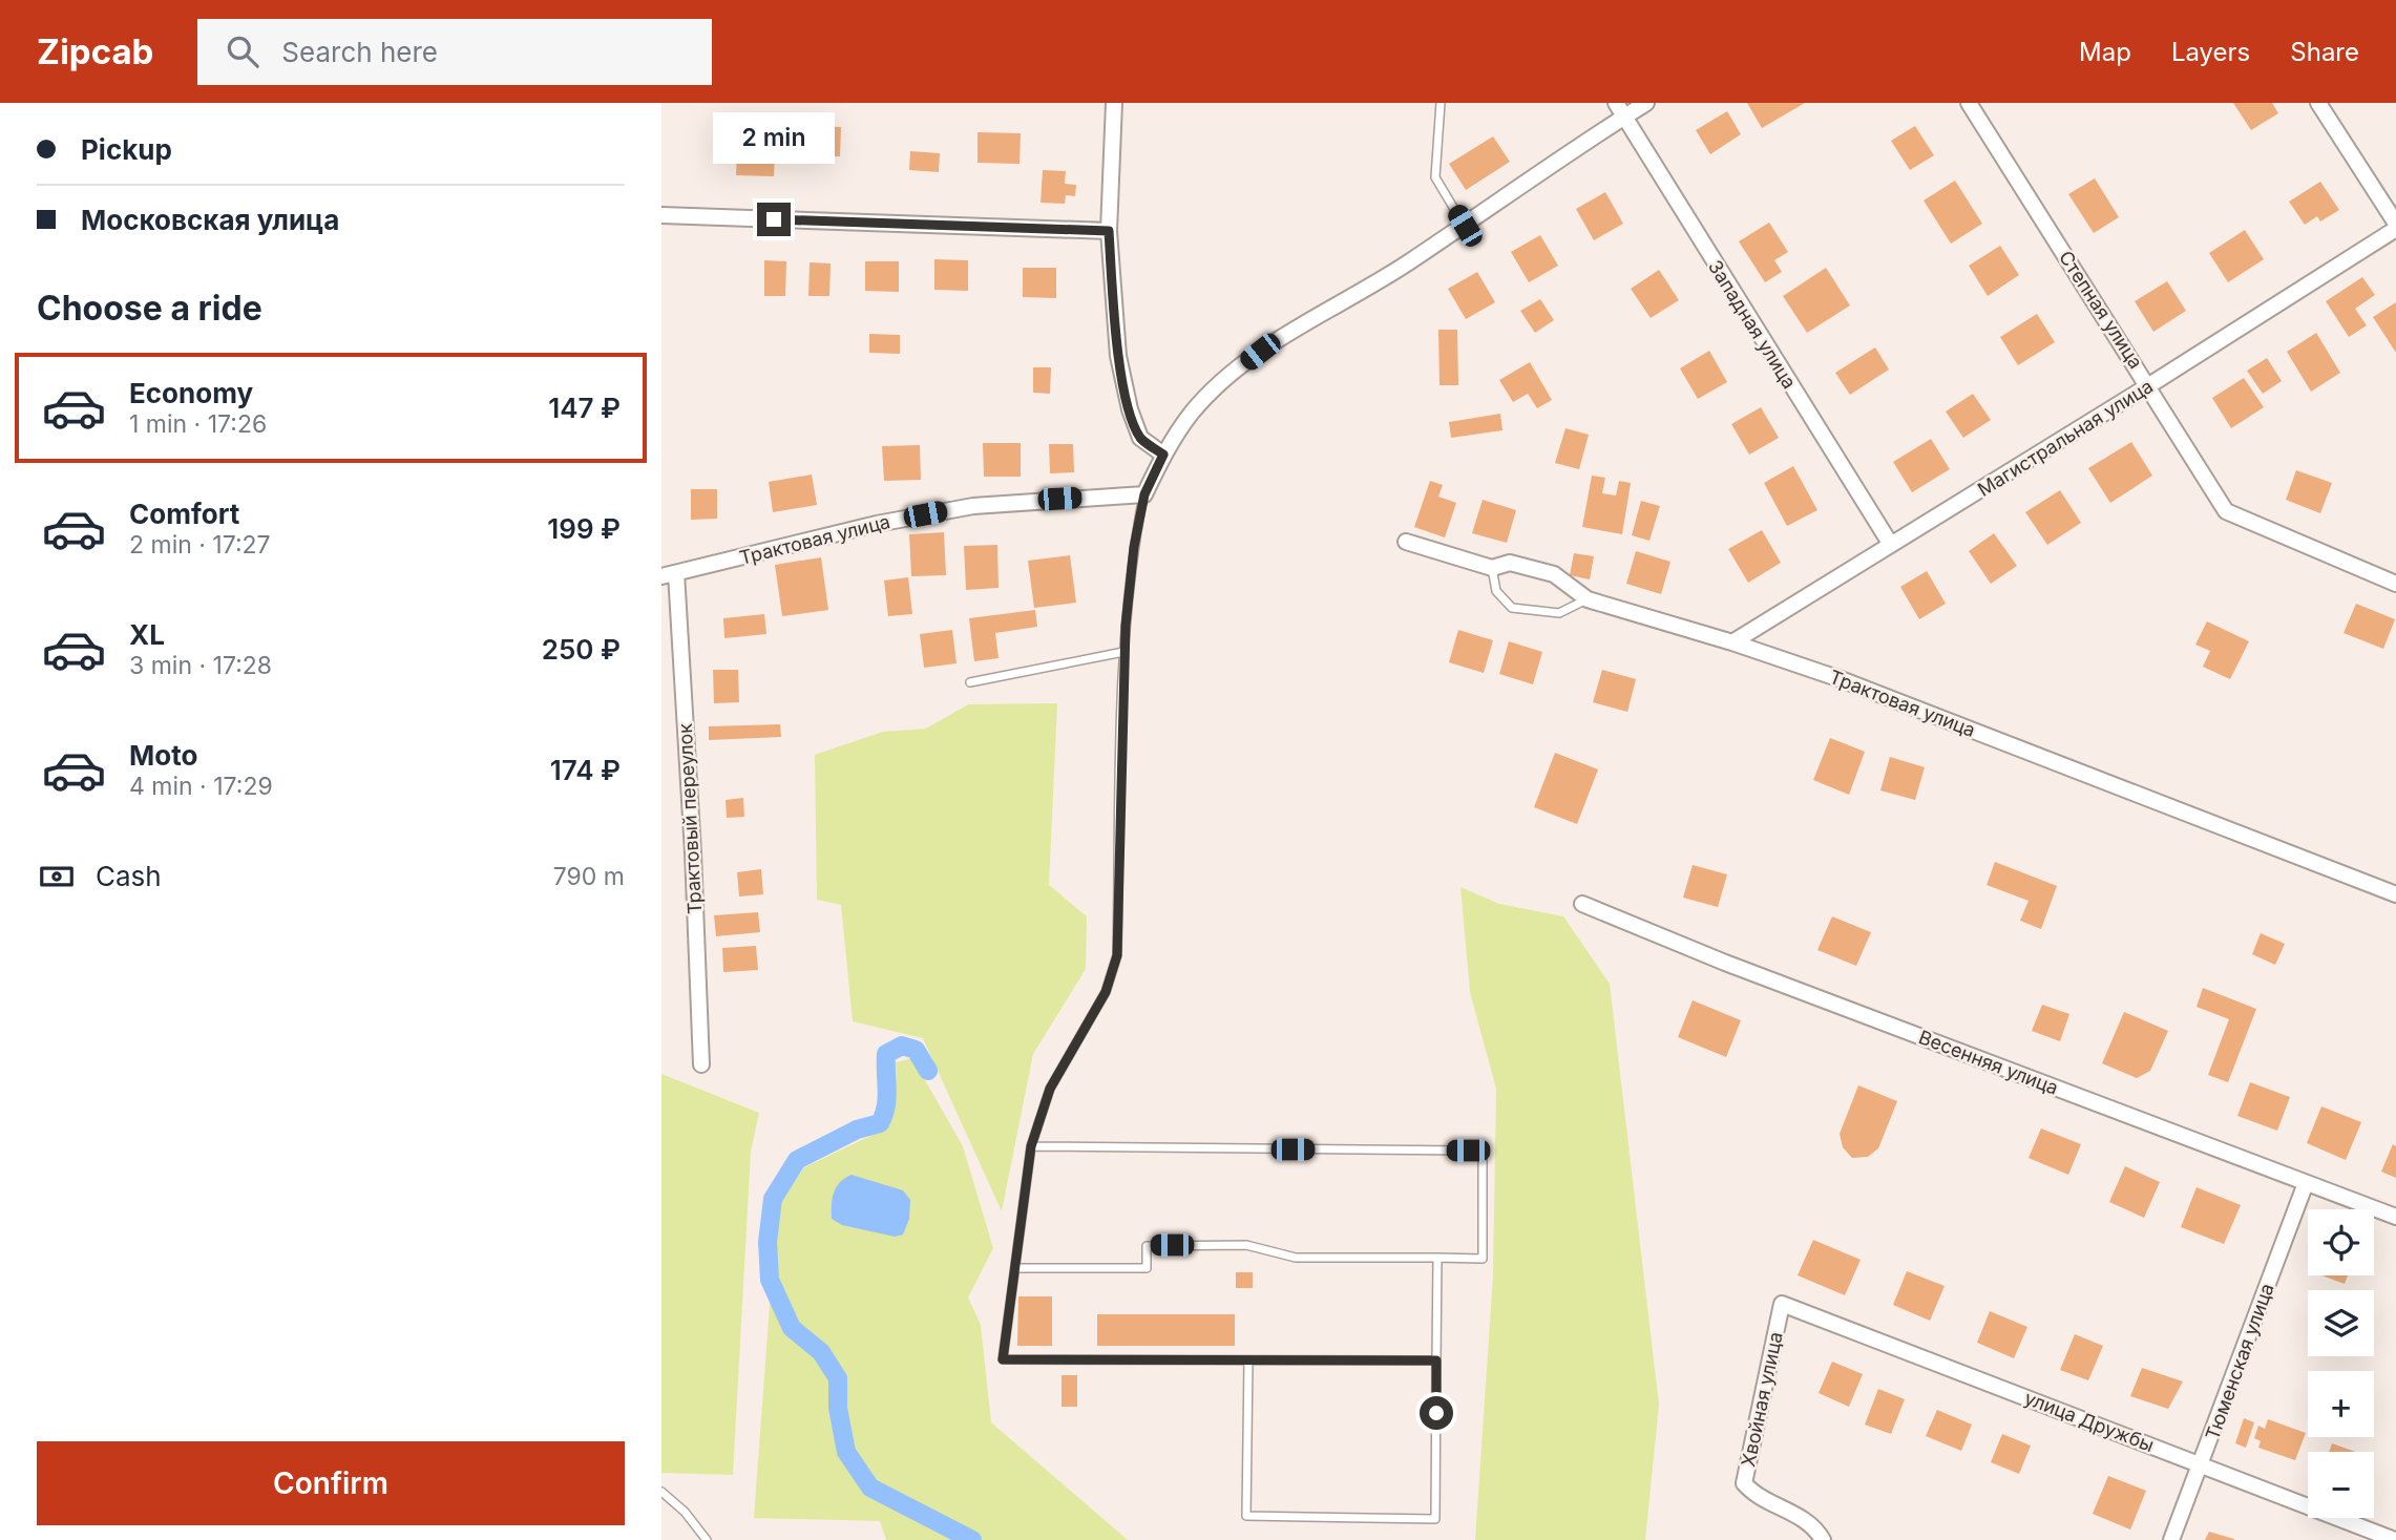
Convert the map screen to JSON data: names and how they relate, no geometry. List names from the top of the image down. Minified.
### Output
{"streets":{"street":["Степная улица","Западная улица","Магистральная улица","Трактовая улица","Трактовый переулок","Весенняя улица","Тюменская улица","Хвойная улица","улица Дружбы"]},"crossings":[["Степная улица","Магистральная улица"],["Западная улица","Магистральная улица"],["Магистральная улица","Трактовая улица"],["Трактовая улица","Трактовый переулок"],["Весенняя улица","Тюменская улица"],["Тюменская улица","улица Дружбы"],["Хвойная улица","улица Дружбы"]],"page":{"header":"Zipcab","search":"Search here","nav":["Map","Layers","Share"],"banner":["Pickup","Московская улица"],"bubble":"2 min","heading":"Choose a ride","list":[{"name":"Economy","note":"1 min · 17:26","value":"147 ₽"},{"name":"Comfort","note":"2 min · 17:27","value":"199 ₽"},{"name":"XL","note":"3 min · 17:28","value":"250 ₽"},{"name":"Moto","note":"4 min · 17:29","value":"174 ₽"}],"pay":["Cash","790 m"],"map_buttons":["+","−"],"buttons":"Confirm"}}
